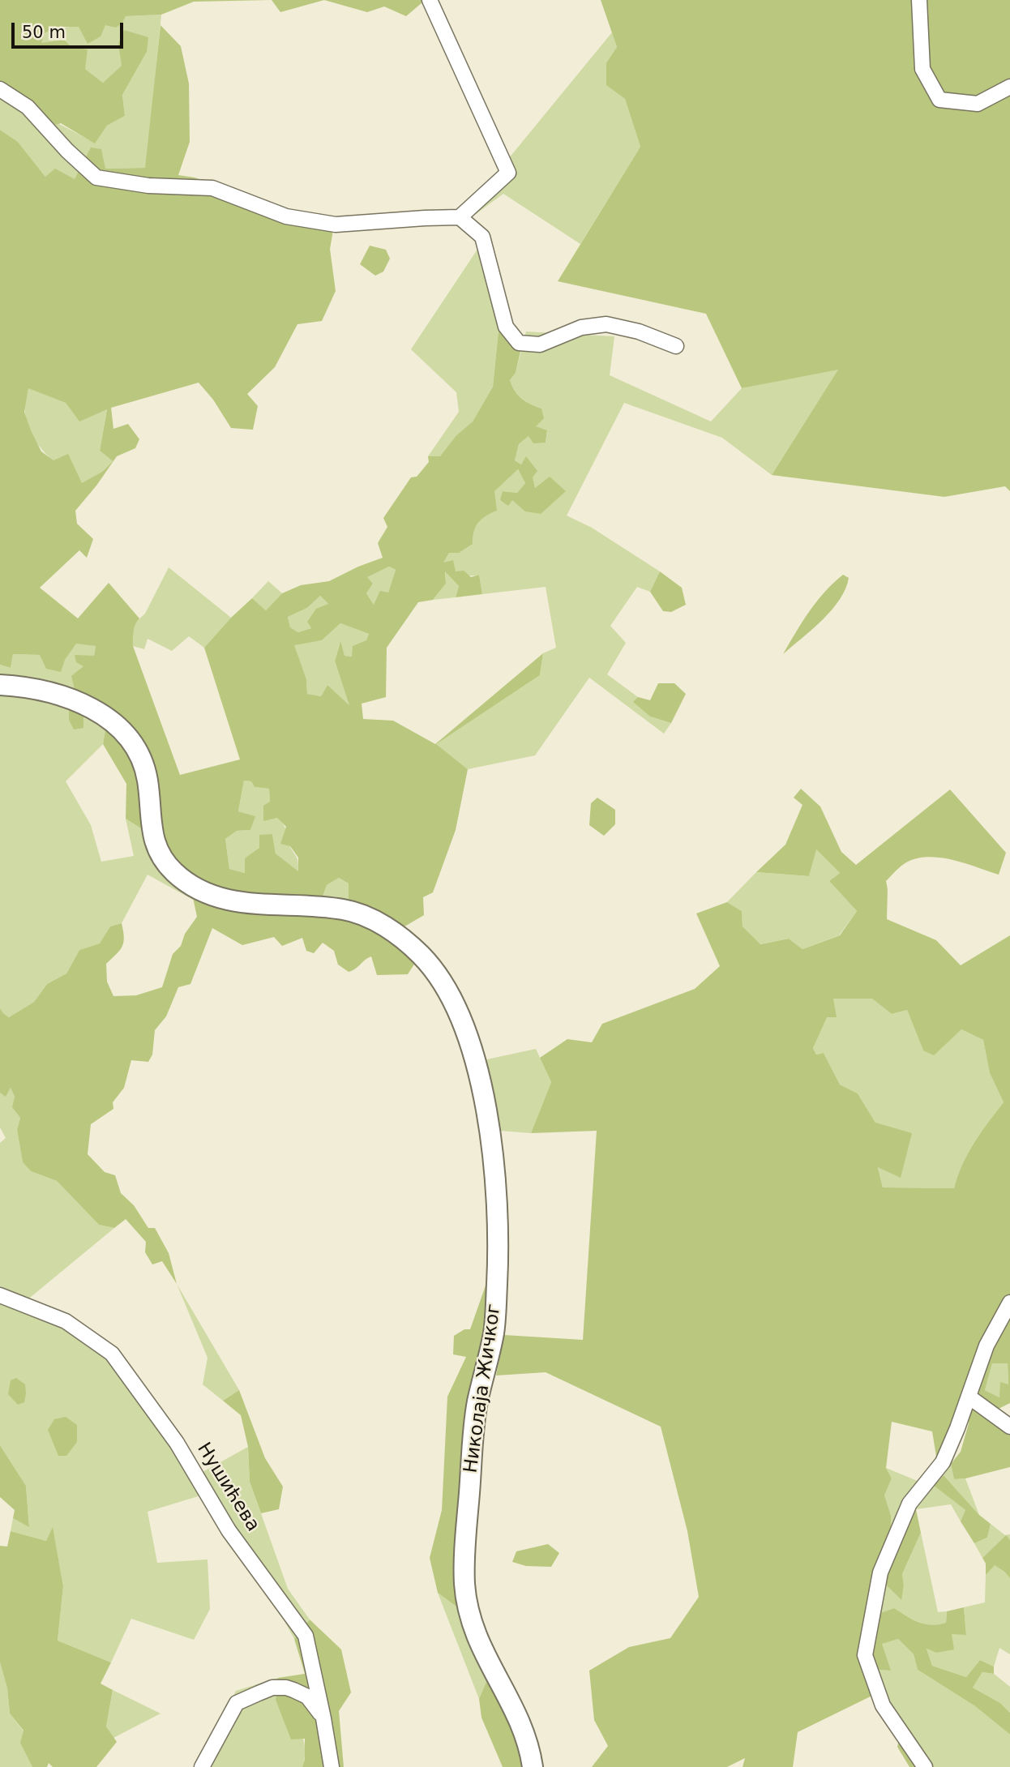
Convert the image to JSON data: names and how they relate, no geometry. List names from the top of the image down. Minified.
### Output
{"streets":{"street":["Николаја Жичког","Нушићева"]},"scale_bar":"50 m"}
